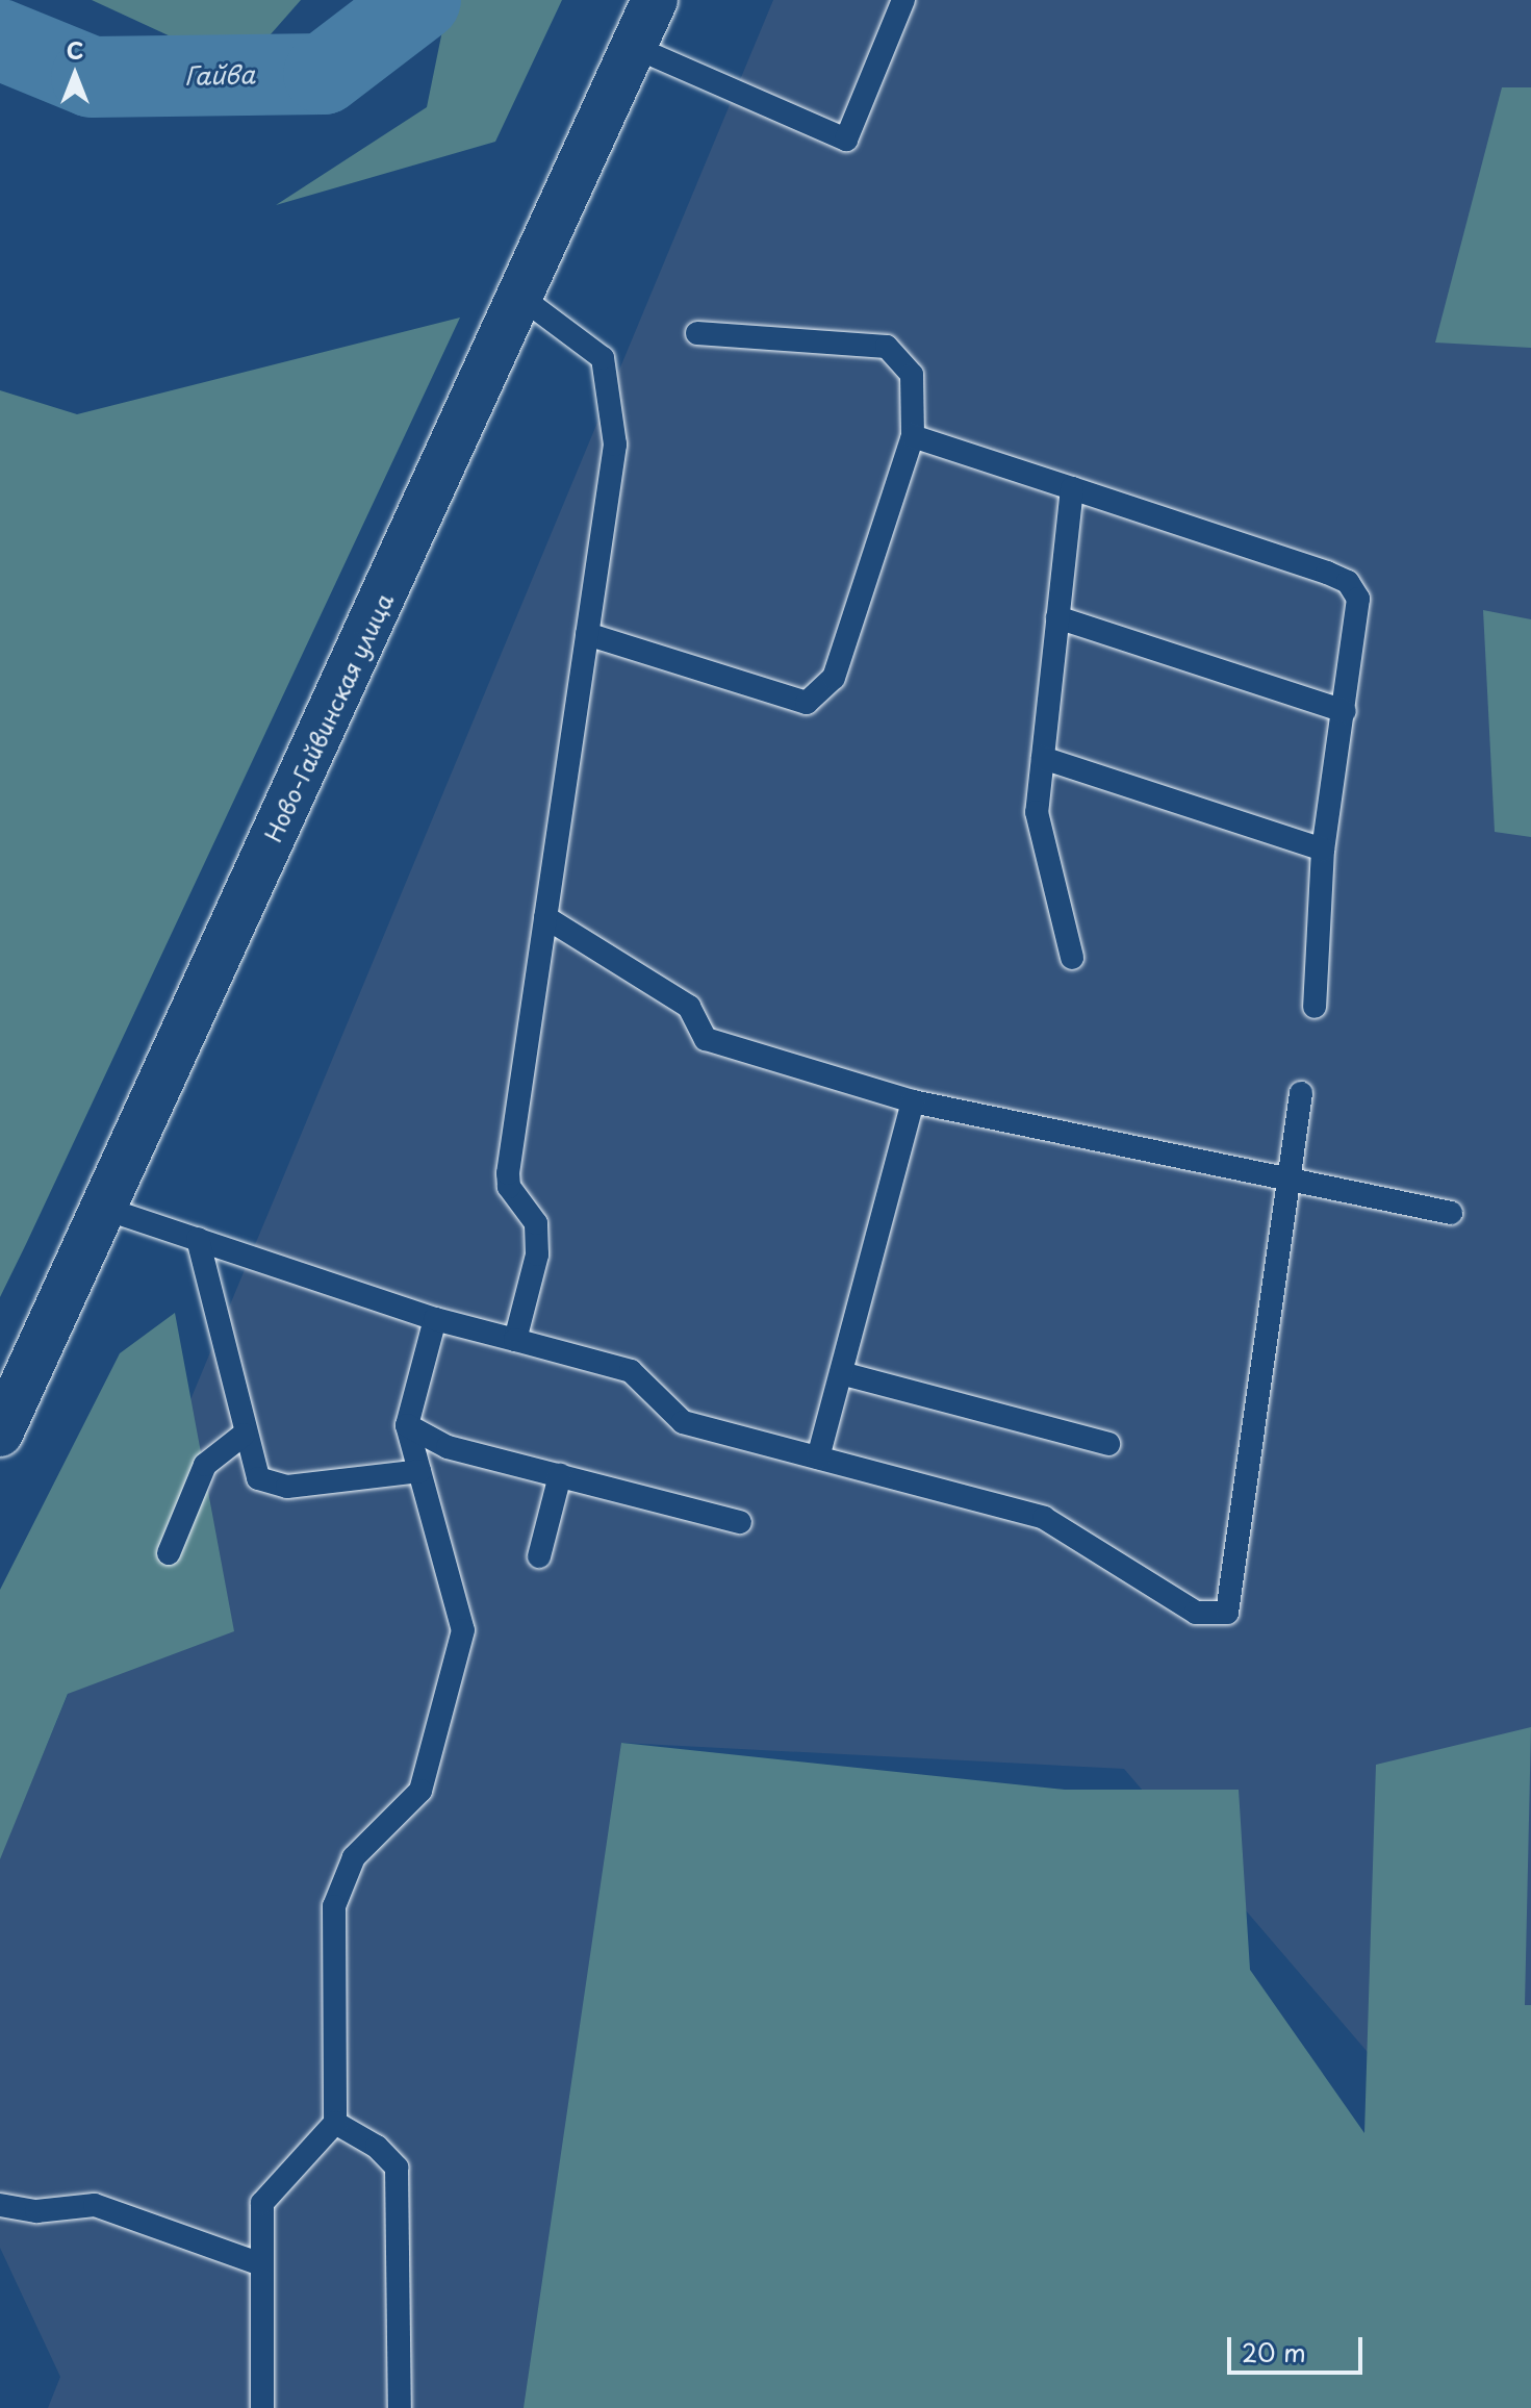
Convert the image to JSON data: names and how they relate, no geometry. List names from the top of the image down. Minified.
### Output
{"streets":{"main road":["Ново-Гайвинская улица"]},"water":["Гайва"],"scale_bar":"20 m","north":"top"}
